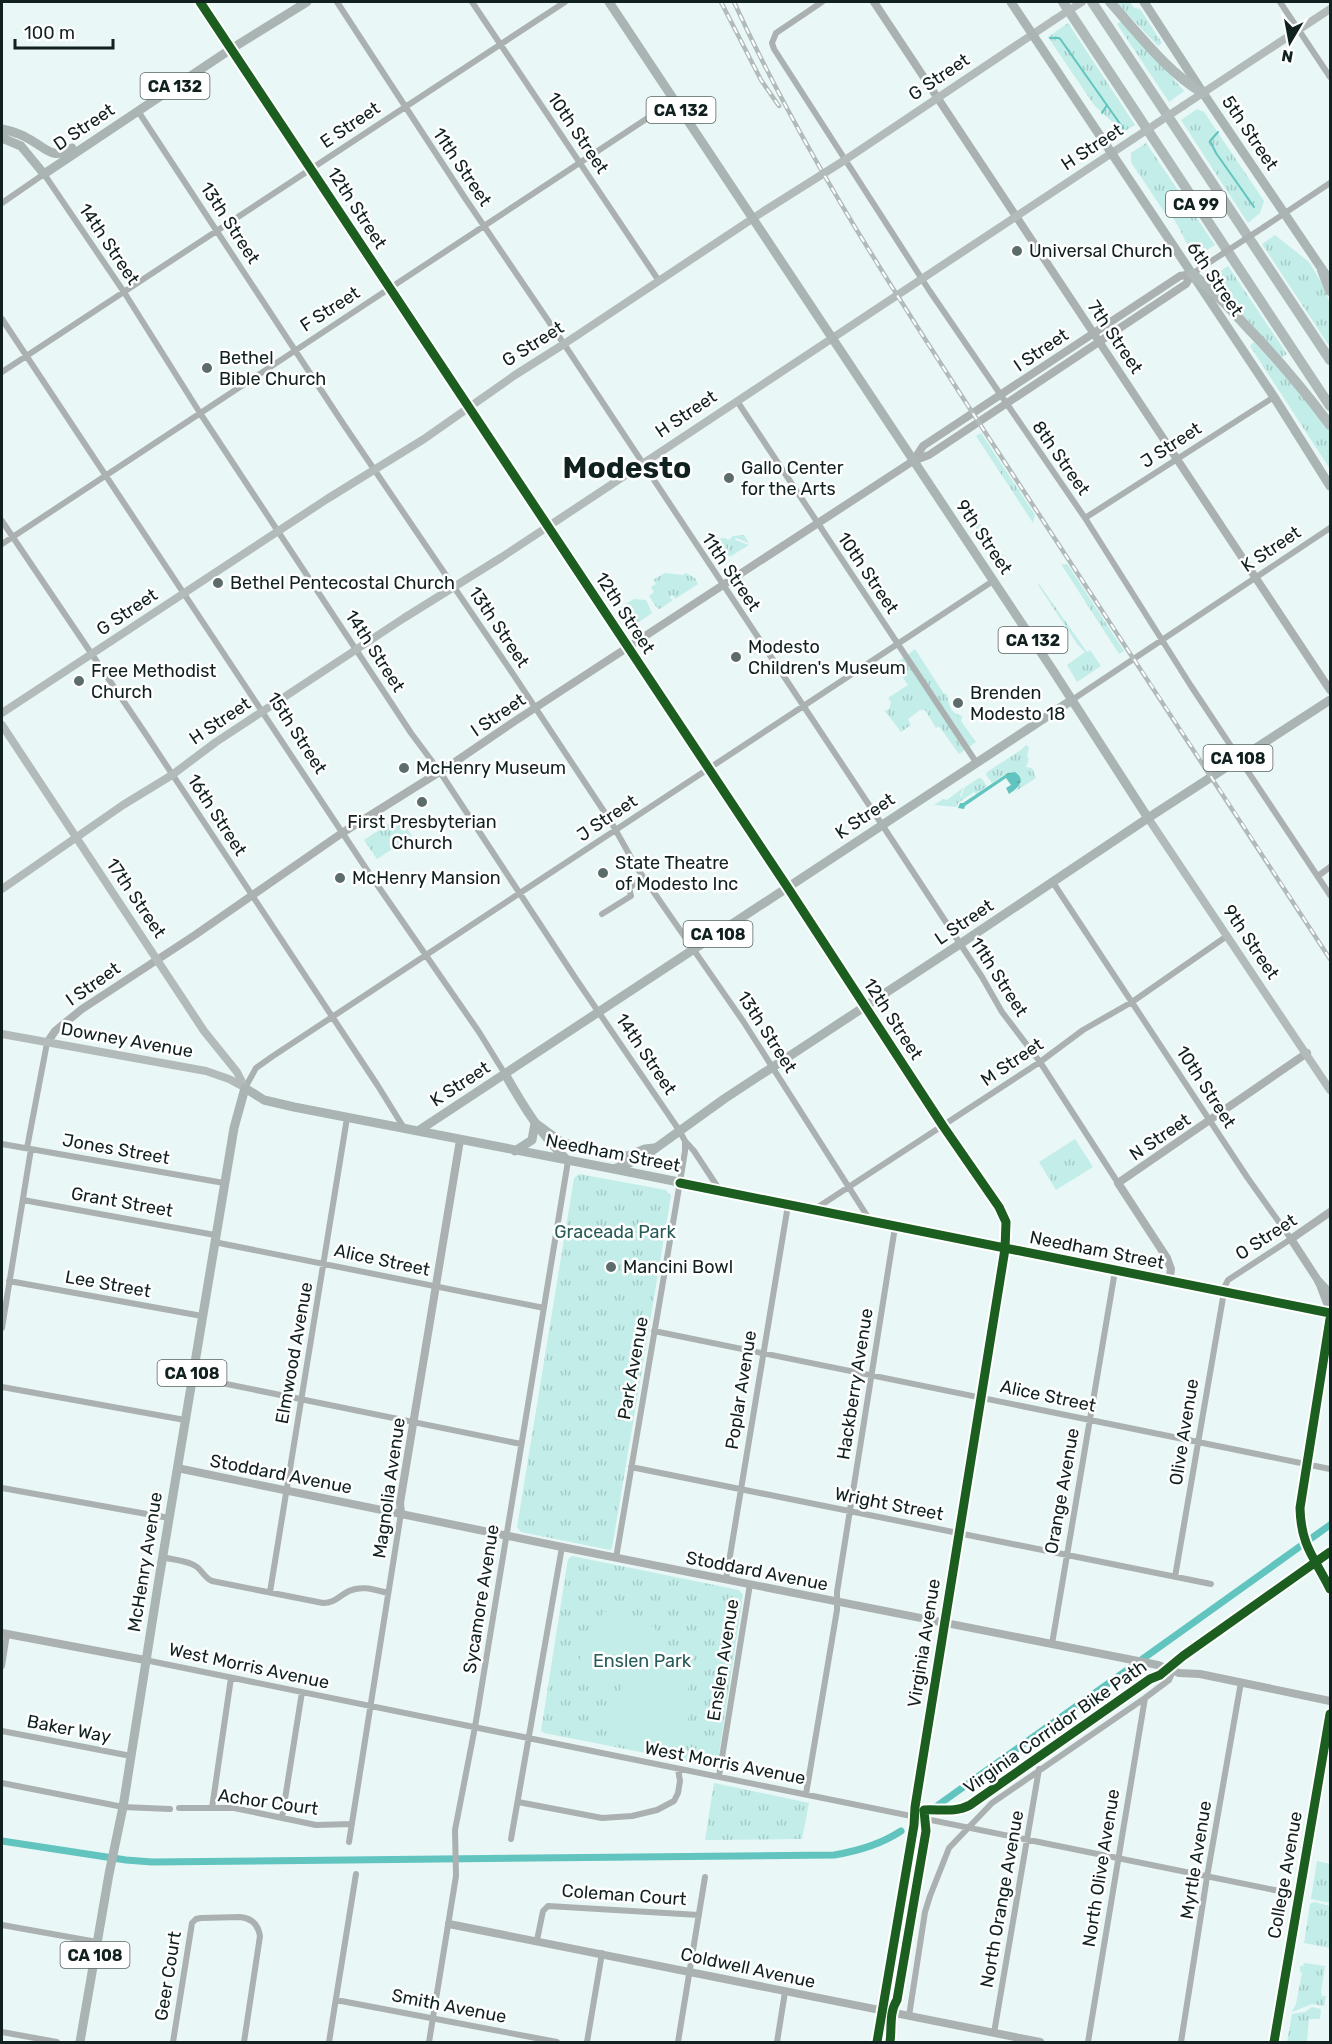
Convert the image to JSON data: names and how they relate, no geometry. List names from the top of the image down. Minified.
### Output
{"streets":{"highway":["CA 99"],"main road":["G Street","CA 132","D Street","5th Street","H Street","6th Street","9th Street","K Street","15th Street","CA 108","17th Street","L Street","Downey Avenue","Needham Street","McHenry Avenue"],"street":["E Street","10th Street","11th Street","12th Street","13th Street","14th Street","F Street","7th Street","I Street","J Street","8th Street","16th Street","M Street","N Street","Jones Street","Grant Street","O Street","Alice Street","Lee Street","Elmwood Avenue","Park Avenue","Hackberry Avenue","Poplar Avenue","Olive Avenue","Stoddard Avenue","Magnolia Avenue","Orange Avenue","Wright Street","Sycamore Avenue","Virginia Avenue","Enslen Avenue","West Morris Avenue","Baker Way","Achor Court","Myrtle Avenue","North Olive Avenue","College Avenue","Coleman Court","North Orange Avenue","Coldwell Avenue","Geer Court","Smith Avenue"],"cycle path":["Virginia Corridor Bike Path"]},"crossings":[["G Street","10th Street"],["G Street","11th Street"],["G Street","12th Street"],["G Street","13th Street"],["G Street","14th Street"],["G Street","6th Street"],["G Street","7th Street"],["G Street","8th Street"],["G Street","9th Street"],["G Street","15th Street"],["G Street","16th Street"],["E Street","10th Street"],["E Street","11th Street"],["E Street","12th Street"],["E Street","13th Street"],["E Street","14th Street"],["E Street","15th Street"],["D Street","12th Street"],["D Street","13th Street"],["D Street","14th Street"],["10th Street","H Street"],["10th Street","F Street"],["10th Street","I Street"],["10th Street","J Street"],["10th Street","K Street"],["10th Street","L Street"],["10th Street","M Street"],["10th Street","N Street"],["10th Street","Needham Street"],["10th Street","O Street"],["5th Street","H Street"],["5th Street","I Street"],["H Street","11th Street"],["H Street","12th Street"],["H Street","13th Street"],["H Street","14th Street"],["H Street","6th Street"],["H Street","7th Street"],["H Street","8th Street"],["H Street","9th Street"],["H Street","15th Street"],["H Street","16th Street"],["H Street","17th Street"],["11th Street","F Street"],["11th Street","I Street"],["11th Street","J Street"],["11th Street","K Street"],["11th Street","L Street"],["11th Street","M Street"],["11th Street","N Street"],["11th Street","Needham Street"],["12th Street","F Street"],["12th Street","I Street"],["12th Street","J Street"],["12th Street","K Street"],["12th Street","L Street"],["12th Street","M Street"],["12th Street","Needham Street"],["12th Street","Virginia Avenue"],["13th Street","F Street"],["13th Street","I Street"],["13th Street","J Street"],["13th Street","K Street"],["13th Street","L Street"],["13th Street","M Street"],["13th Street","Needham Street"],["14th Street","F Street"],["14th Street","I Street"],["14th Street","J Street"],["14th Street","K Street"],["14th Street","L Street"],["14th Street","Needham Street"],["6th Street","I Street"],["6th Street","J Street"],["F Street","9th Street"],["F Street","15th Street"],["F Street","16th Street"],["7th Street","I Street"],["7th Street","J Street"],["7th Street","K Street"],["I Street","8th Street"],["I Street","9th Street"],["I Street","15th Street"],["I Street","16th Street"],["I Street","17th Street"],["I Street","Downey Avenue"],["J Street","8th Street"],["J Street","9th Street"],["J Street","15th Street"],["J Street","16th Street"],["J Street","17th Street"],["J Street","Downey Avenue"],["J Street","Needham Street"],["J Street","McHenry Avenue"],["8th Street","K Street"],["8th Street","L Street"],["9th Street","K Street"],["9th Street","L Street"],["9th Street","M Street"],["9th Street","N Street"],["K Street","15th Street"],["K Street","Needham Street"],["15th Street","Needham Street"],["15th Street","Sycamore Avenue"],["16th Street","Needham Street"],["17th Street","Downey Avenue"],["17th Street","Needham Street"],["17th Street","McHenry Avenue"],["L Street","Needham Street"],["Downey Avenue","Needham Street"],["Downey Avenue","McHenry Avenue"],["M Street","Needham Street"],["Jones Street","McHenry Avenue"],["Needham Street","O Street"],["Needham Street","Elmwood Avenue"],["Needham Street","Park Avenue"],["Needham Street","Hackberry Avenue"],["Needham Street","Poplar Avenue"],["Needham Street","Olive Avenue"],["Needham Street","Magnolia Avenue"],["Needham Street","Orange Avenue"],["Needham Street","McHenry Avenue"],["Needham Street","Sycamore Avenue"],["Needham Street","Virginia Avenue"],["Grant Street","Alice Street"],["Grant Street","McHenry Avenue"],["O Street","Olive Avenue"],["Alice Street","Elmwood Avenue"],["Alice Street","Park Avenue"],["Alice Street","Hackberry Avenue"],["Alice Street","Poplar Avenue"],["Alice Street","Olive Avenue"],["Alice Street","Magnolia Avenue"],["Alice Street","Orange Avenue"],["Alice Street","McHenry Avenue"],["Alice Street","Sycamore Avenue"],["Alice Street","Virginia Avenue"],["Lee Street","McHenry Avenue"],["Elmwood Avenue","Stoddard Avenue"],["Park Avenue","Stoddard Avenue"],["Park Avenue","Wright Street"],["Hackberry Avenue","Stoddard Avenue"],["Hackberry Avenue","Wright Street"],["Hackberry Avenue","West Morris Avenue"],["Poplar Avenue","Stoddard Avenue"],["Poplar Avenue","Wright Street"],["Olive Avenue","Wright Street"],["Stoddard Avenue","Magnolia Avenue"],["Stoddard Avenue","Orange Avenue"],["Stoddard Avenue","McHenry Avenue"],["Stoddard Avenue","Sycamore Avenue"],["Stoddard Avenue","Virginia Avenue"],["Stoddard Avenue","Enslen Avenue"],["Stoddard Avenue","Myrtle Avenue"],["Magnolia Avenue","West Morris Avenue"],["Magnolia Avenue","Achor Court"],["Orange Avenue","Wright Street"],["Wright Street","Virginia Avenue"],["McHenry Avenue","West Morris Avenue"],["McHenry Avenue","Baker Way"],["Sycamore Avenue","West Morris Avenue"],["Sycamore Avenue","Coldwell Avenue"],["Sycamore Avenue","Smith Avenue"],["Virginia Avenue","West Morris Avenue"],["Virginia Avenue","Coldwell Avenue"],["Enslen Avenue","West Morris Avenue"],["West Morris Avenue","Myrtle Avenue"],["West Morris Avenue","North Olive Avenue"],["West Morris Avenue","College Avenue"],["West Morris Avenue","North Orange Avenue"],["Coleman Court","Coldwell Avenue"],["North Orange Avenue","Coldwell Avenue"]],"districts":["Modesto"],"parks":["Graceada Park","Enslen Park"],"places":["Universal Church","Bethel Bible Church","Gallo Center for the Arts","Bethel Pentecostal Church","Modesto Children's Museum","Free Methodist Church","Brenden Modesto 18","McHenry Museum","First Presbyterian Church","State Theatre of Modesto Inc","McHenry Mansion","Mancini Bowl"],"scale_bar":"100 m","north":"bottom"}
